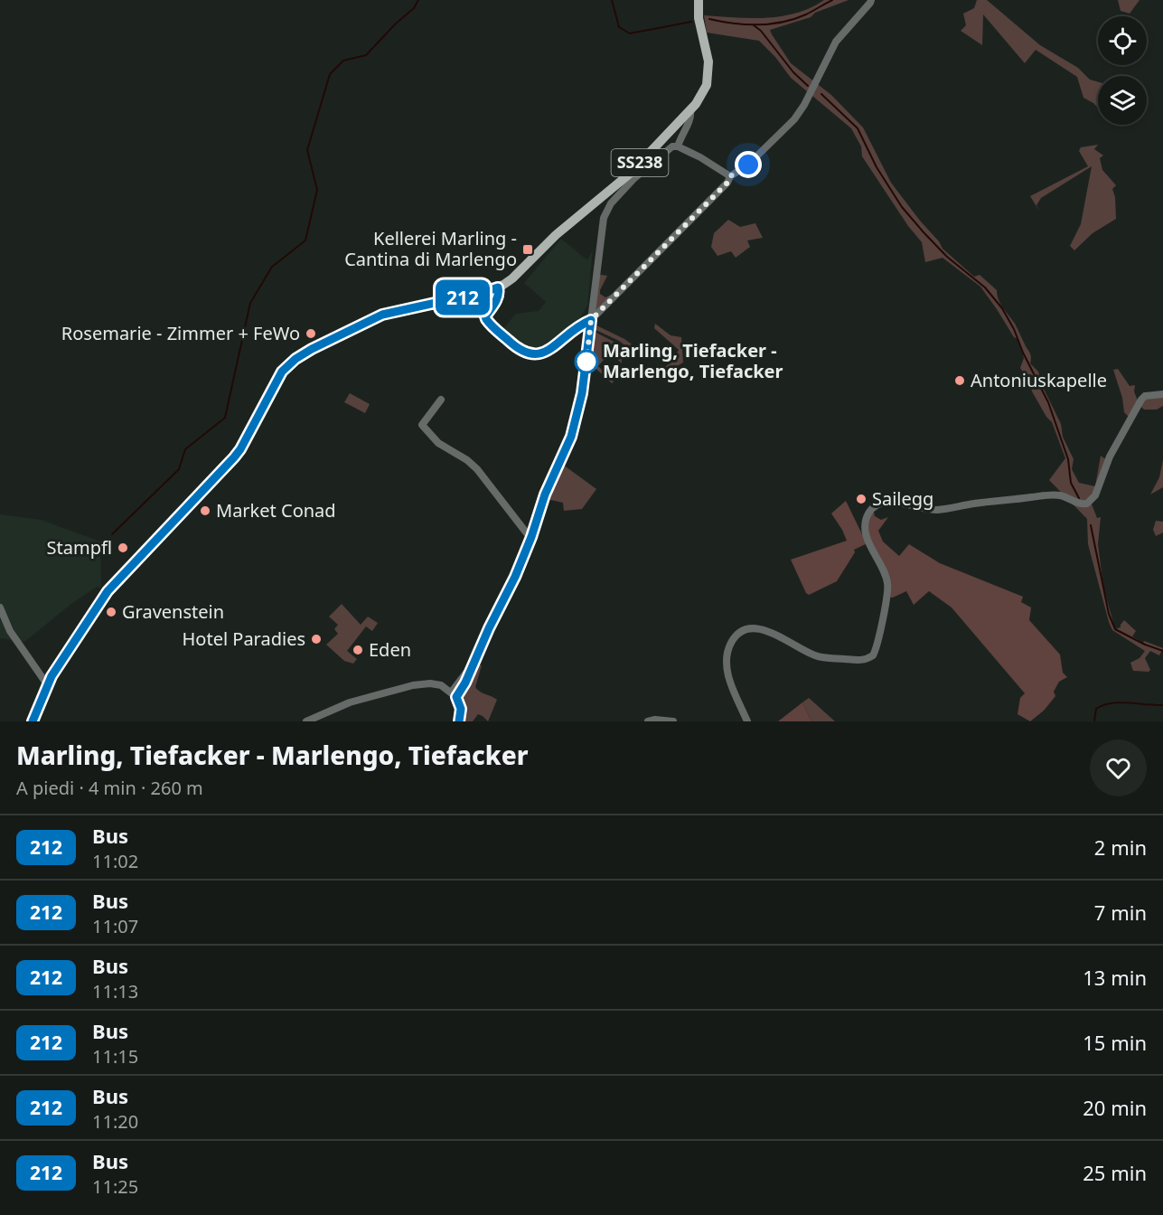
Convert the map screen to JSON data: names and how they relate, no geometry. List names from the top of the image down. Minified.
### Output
{"streets":{"main road":["SS238"]},"places":{"transit":["Kellerei Marling - Cantina di Marlengo"],"other":["Rosemarie - Zimmer + FeWo","Marling, Tiefacker - Marlengo, Tiefacker","Antoniuskapelle","Sailegg","Market Conad","Stampfl","Gravenstein","Hotel Paradies","Eden"]},"lines":["bus line 212"],"page":{"on_map":"212","heading":["Marling, Tiefacker - Marlengo, Tiefacker","A piedi · 4 min · 260 m"],"list":[{"mark":"212","name":"Bus","note":"11:02","value":"2 min"},{"mark":"212","name":"Bus","note":"11:07","value":"7 min"},{"mark":"212","name":"Bus","note":"11:13","value":"13 min"},{"mark":"212","name":"Bus","note":"11:15","value":"15 min"},{"mark":"212","name":"Bus","note":"11:20","value":"20 min"},{"mark":"212","name":"Bus","note":"11:25","value":"25 min"}]}}
